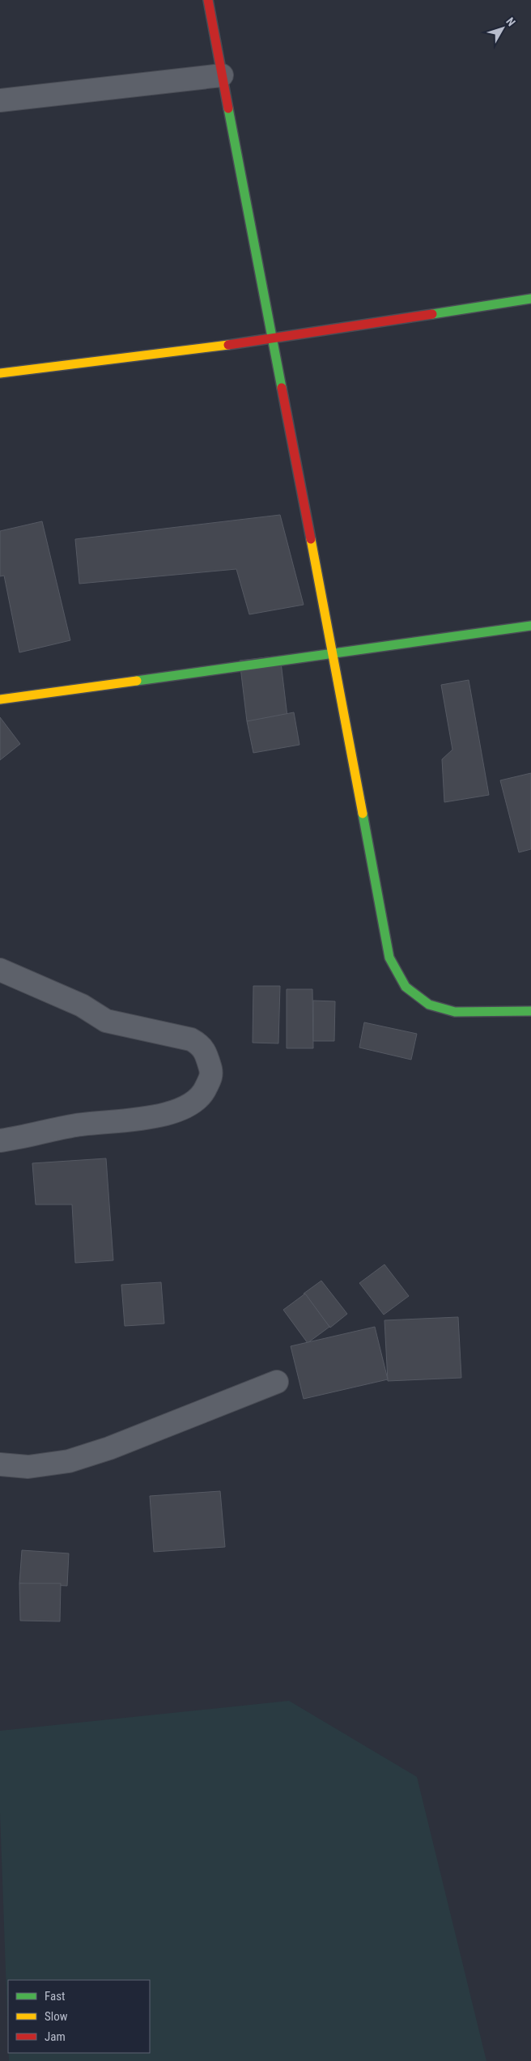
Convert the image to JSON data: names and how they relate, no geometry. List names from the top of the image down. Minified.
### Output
{"legend":["Fast","Slow","Jam"],"north":"top right"}
